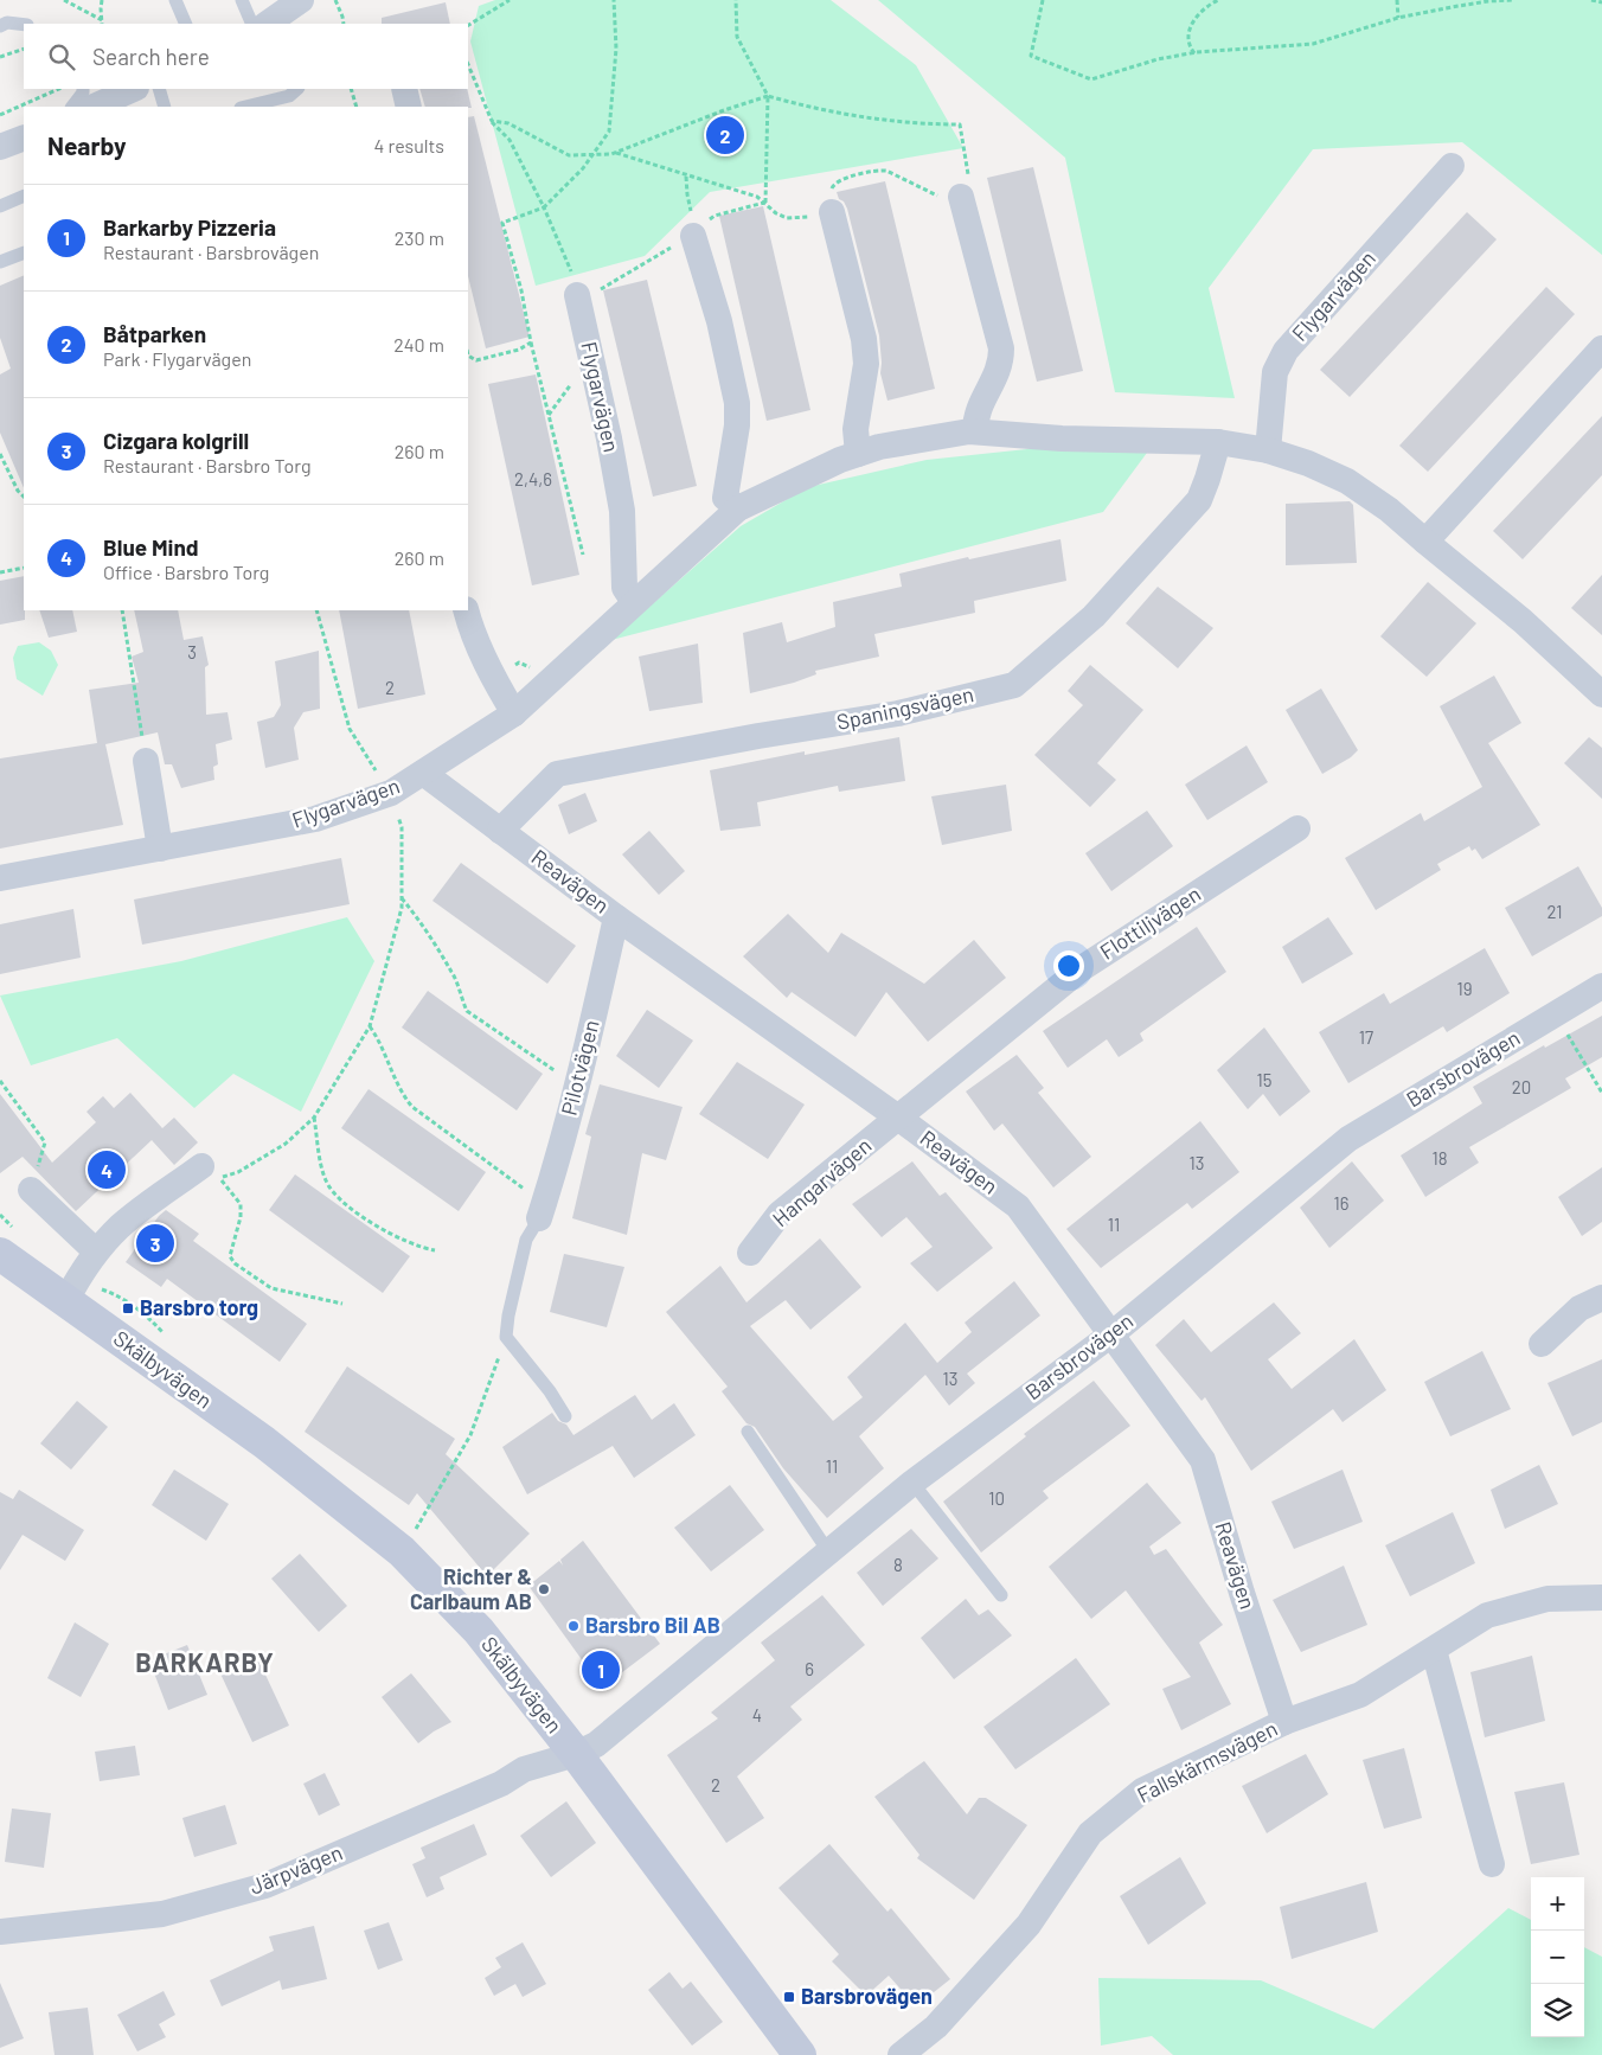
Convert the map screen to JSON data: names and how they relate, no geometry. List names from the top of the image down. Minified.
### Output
{"streets":{"street":["Flygarvägen","Spaningsvägen","Reavägen","Flottiljvägen","Pilotvägen","Barsbrovägen","Hangarvägen","Skälbyvägen","Fallskärmsvägen","Järpvägen"]},"crossings":[["Flygarvägen","Spaningsvägen"],["Flygarvägen","Reavägen"],["Spaningsvägen","Reavägen"],["Reavägen","Flottiljvägen"],["Reavägen","Pilotvägen"],["Reavägen","Barsbrovägen"],["Reavägen","Hangarvägen"],["Reavägen","Fallskärmsvägen"],["Flottiljvägen","Hangarvägen"],["Barsbrovägen","Skälbyvägen"],["Barsbrovägen","Järpvägen"],["Skälbyvägen","Järpvägen"]],"districts":["BARKARBY"],"places":{"transit":["Barsbro torg","Barsbrovägen"],"other":["Richter & Carlbaum AB","Barsbro Bil AB"]},"house_numbers":["2,4,6","3","2","21","19","17","15","20","18","13","16","11","13","11","10","8","6","4","2"],"page":{"search":"Search here","heading":["Nearby","4 results"],"pins":["2","4","3","1"],"list":[{"mark":"1","name":"Barkarby Pizzeria","note":"Restaurant · Barsbrovägen","value":"230 m"},{"mark":"2","name":"Båtparken","note":"Park · Flygarvägen","value":"240 m"},{"mark":"3","name":"Cizgara kolgrill","note":"Restaurant · Barsbro Torg","value":"260 m"},{"mark":"4","name":"Blue Mind","note":"Office · Barsbro Torg","value":"260 m"}],"map_buttons":["+","−"]}}
